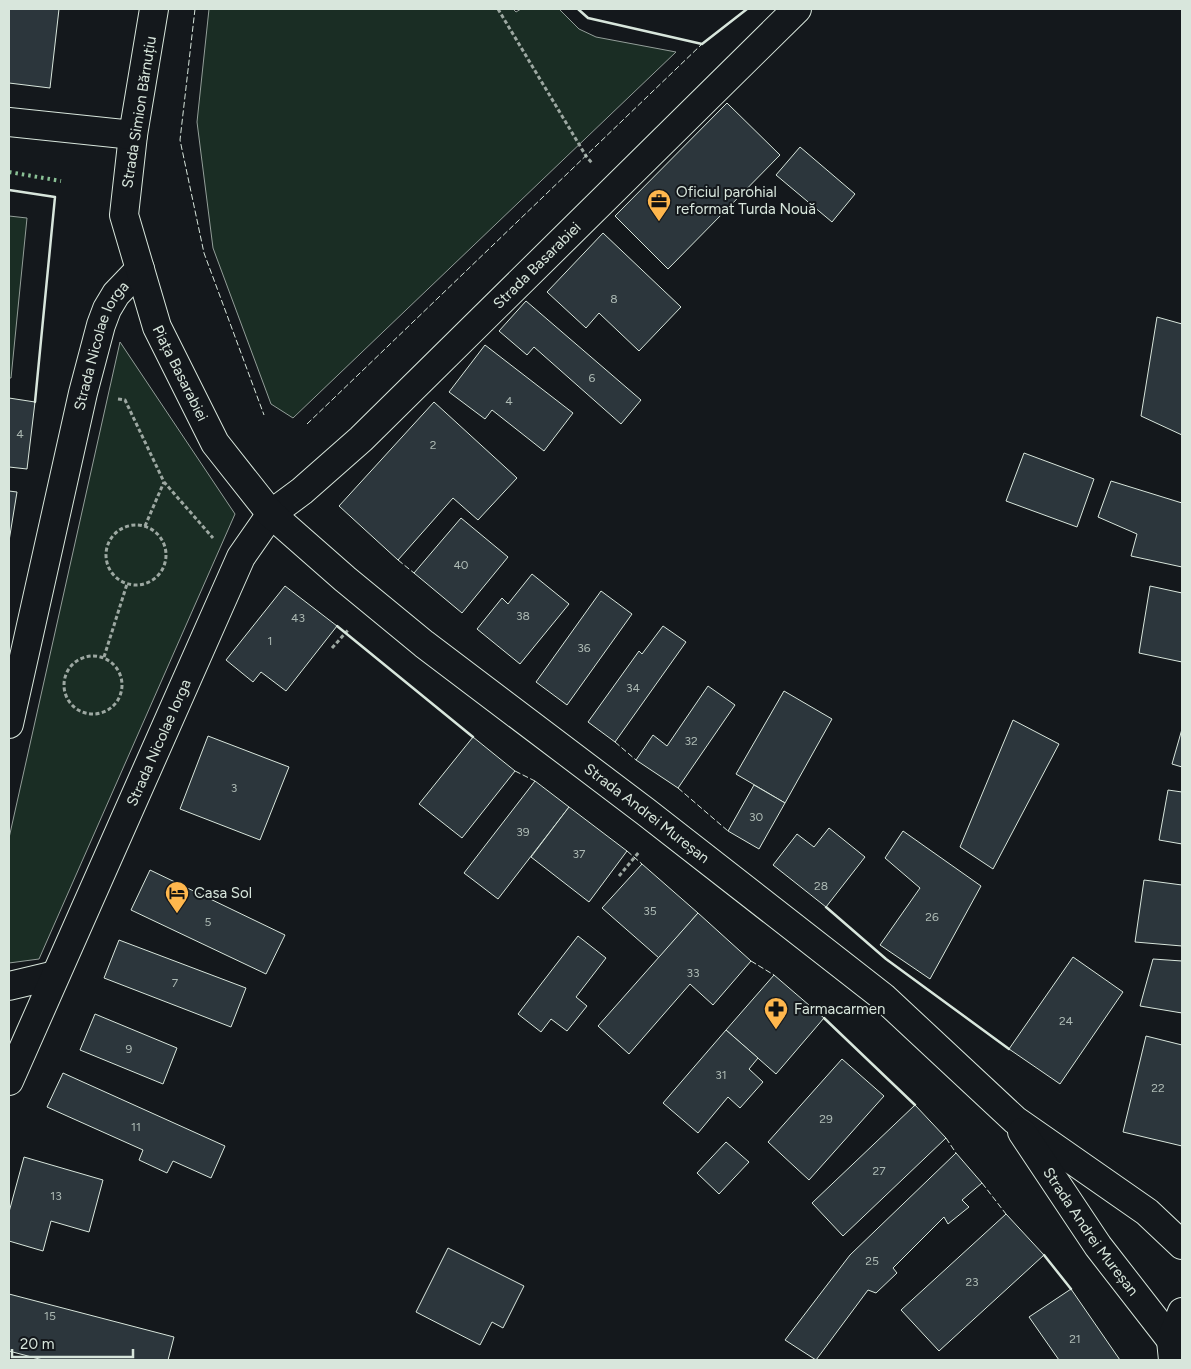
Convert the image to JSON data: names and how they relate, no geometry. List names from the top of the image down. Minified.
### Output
{"streets":{"main road":["Strada Simion Bărnuțiu","Strada Basarabiei","Strada Nicolae Iorga","Piața Basarabiei","Strada Andrei Mureșan"]},"crossings":[["Strada Simion Bărnuțiu","Piața Basarabiei"],["Strada Basarabiei","Strada Nicolae Iorga"],["Strada Basarabiei","Piața Basarabiei"],["Strada Basarabiei","Strada Andrei Mureșan"],["Strada Nicolae Iorga","Piața Basarabiei"],["Strada Nicolae Iorga","Strada Andrei Mureșan"],["Piața Basarabiei","Strada Andrei Mureșan"]],"places":{"office":["Oficiul parohial reformat Turda Nouă"],"hotel":["Casa Sol"],"pharmacy":["Farmacarmen"]},"house_numbers":["8","6","4","4","2","40","38","43","1","36","34","32","3","30","39","37","28","35","26","5","33","7","24","9","31","22","29","11","27","13","25","23","15","21"],"scale_bar":"20 m"}
